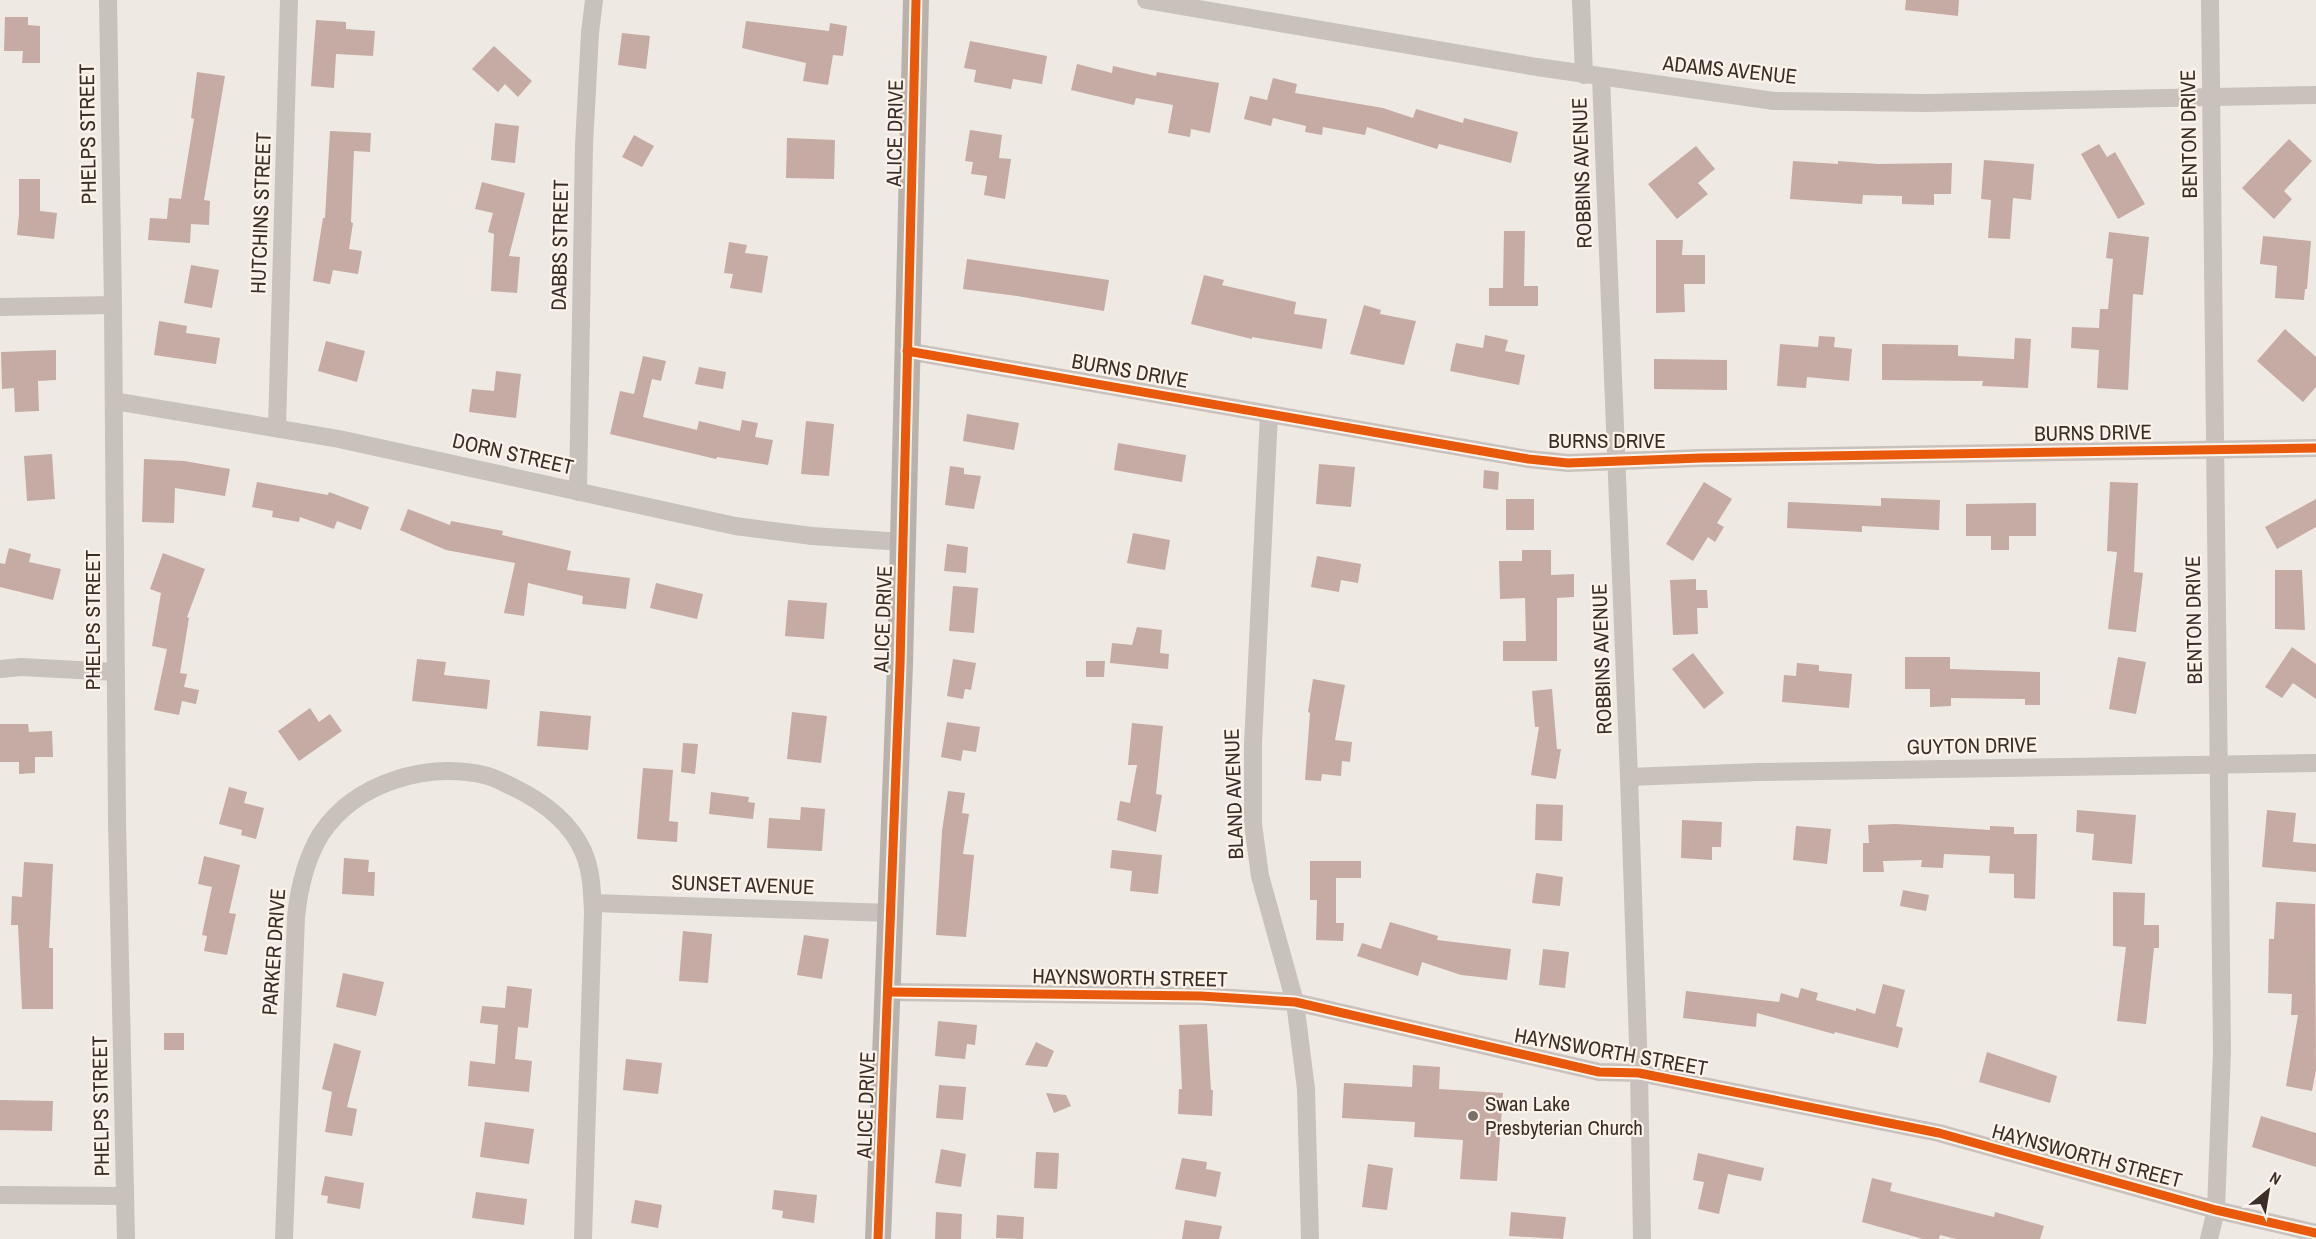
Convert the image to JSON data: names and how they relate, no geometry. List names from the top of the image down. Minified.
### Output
{"streets":{"main road":["ALICE DRIVE"],"street":["ADAMS AVENUE","PHELPS STREET","BENTON DRIVE","ROBBINS AVENUE","HUTCHINS STREET","DABBS STREET","BURNS DRIVE","DORN STREET","GUYTON DRIVE","BLAND AVENUE","SUNSET AVENUE","PARKER DRIVE","HAYNSWORTH STREET"]},"crossings":[["ADAMS AVENUE","BENTON DRIVE"],["ADAMS AVENUE","ROBBINS AVENUE"],["ALICE DRIVE","BURNS DRIVE"],["ALICE DRIVE","DORN STREET"],["ALICE DRIVE","SUNSET AVENUE"],["ALICE DRIVE","HAYNSWORTH STREET"],["PHELPS STREET","DORN STREET"],["BENTON DRIVE","BURNS DRIVE"],["BENTON DRIVE","GUYTON DRIVE"],["BENTON DRIVE","HAYNSWORTH STREET"],["ROBBINS AVENUE","BURNS DRIVE"],["ROBBINS AVENUE","GUYTON DRIVE"],["ROBBINS AVENUE","HAYNSWORTH STREET"],["HUTCHINS STREET","DORN STREET"],["DABBS STREET","DORN STREET"],["BURNS DRIVE","BLAND AVENUE"],["BLAND AVENUE","HAYNSWORTH STREET"],["SUNSET AVENUE","PARKER DRIVE"]],"places":["Swan Lake Presbyterian Church"],"north":"top right"}
